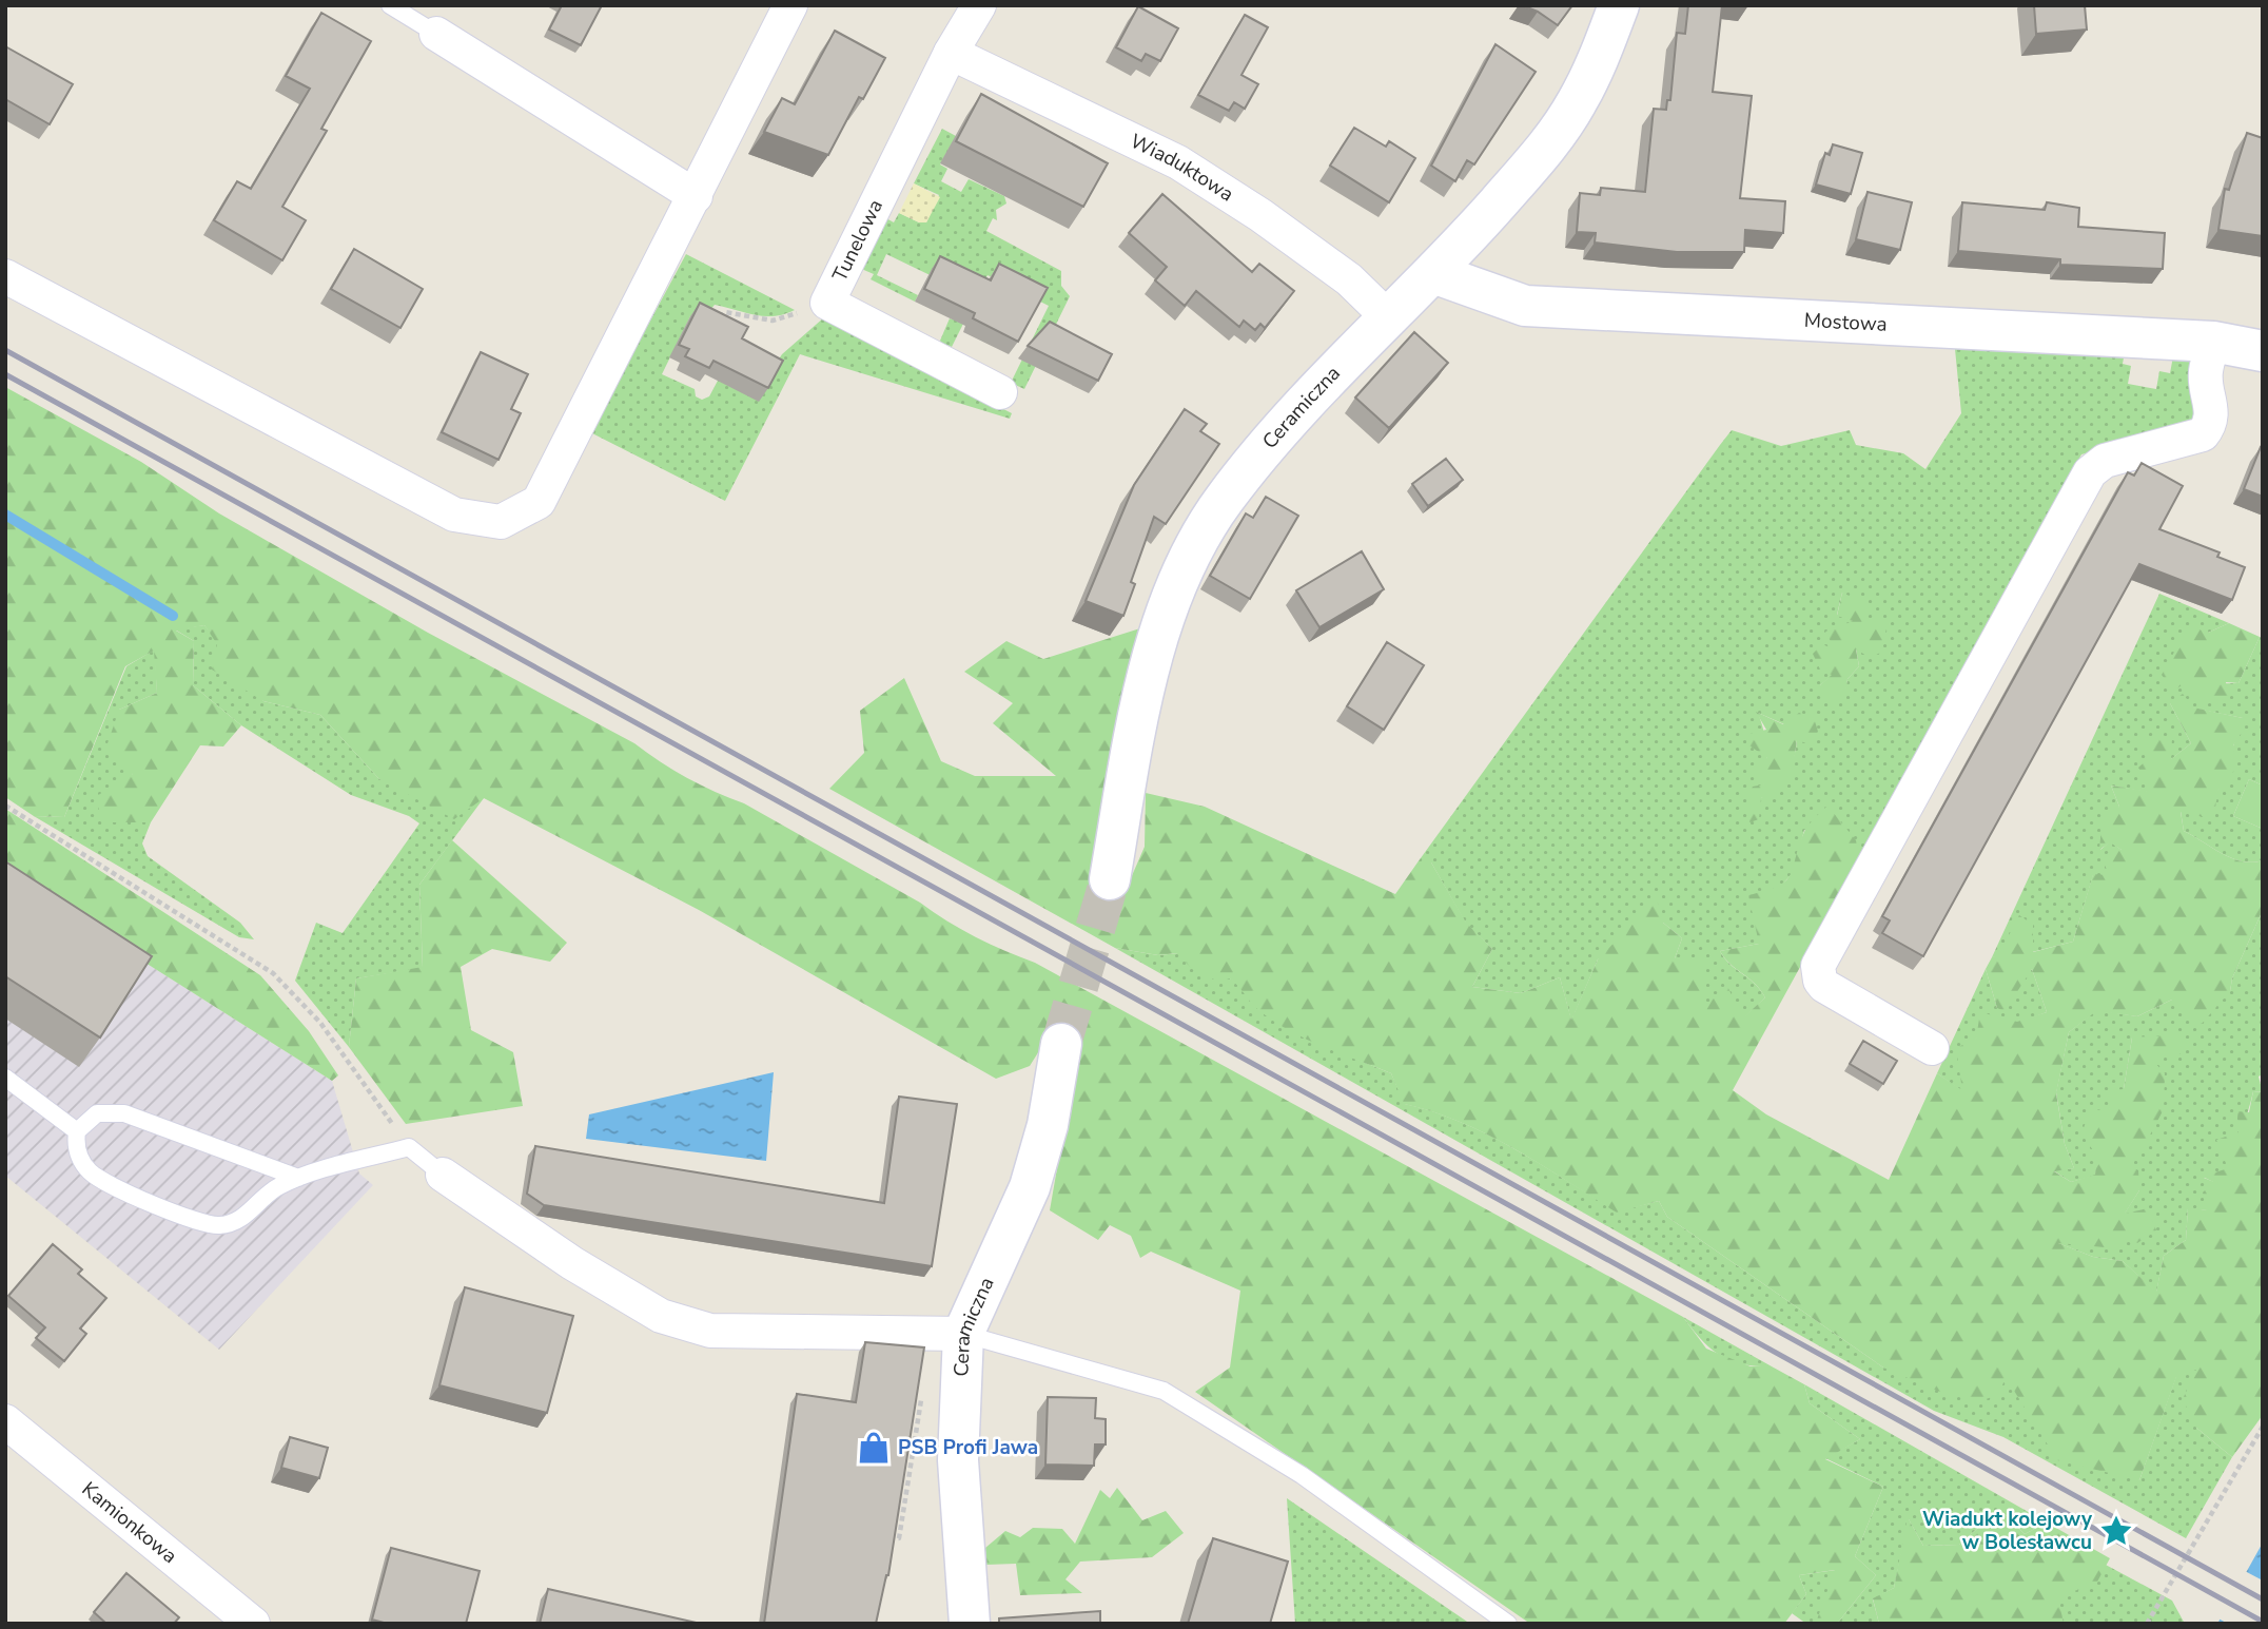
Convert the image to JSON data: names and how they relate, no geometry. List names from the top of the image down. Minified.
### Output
{"streets":{"street":["Wiaduktowa","Tunelowa","Mostowa","Ceramiczna","Kamionkowa"]},"crossings":[["Wiaduktowa","Tunelowa"],["Wiaduktowa","Ceramiczna"],["Mostowa","Ceramiczna"]],"places":{"shop":["PSB Profi Jawa"],"place":["Wiadukt kolejowy w Bolesławcu"]}}
